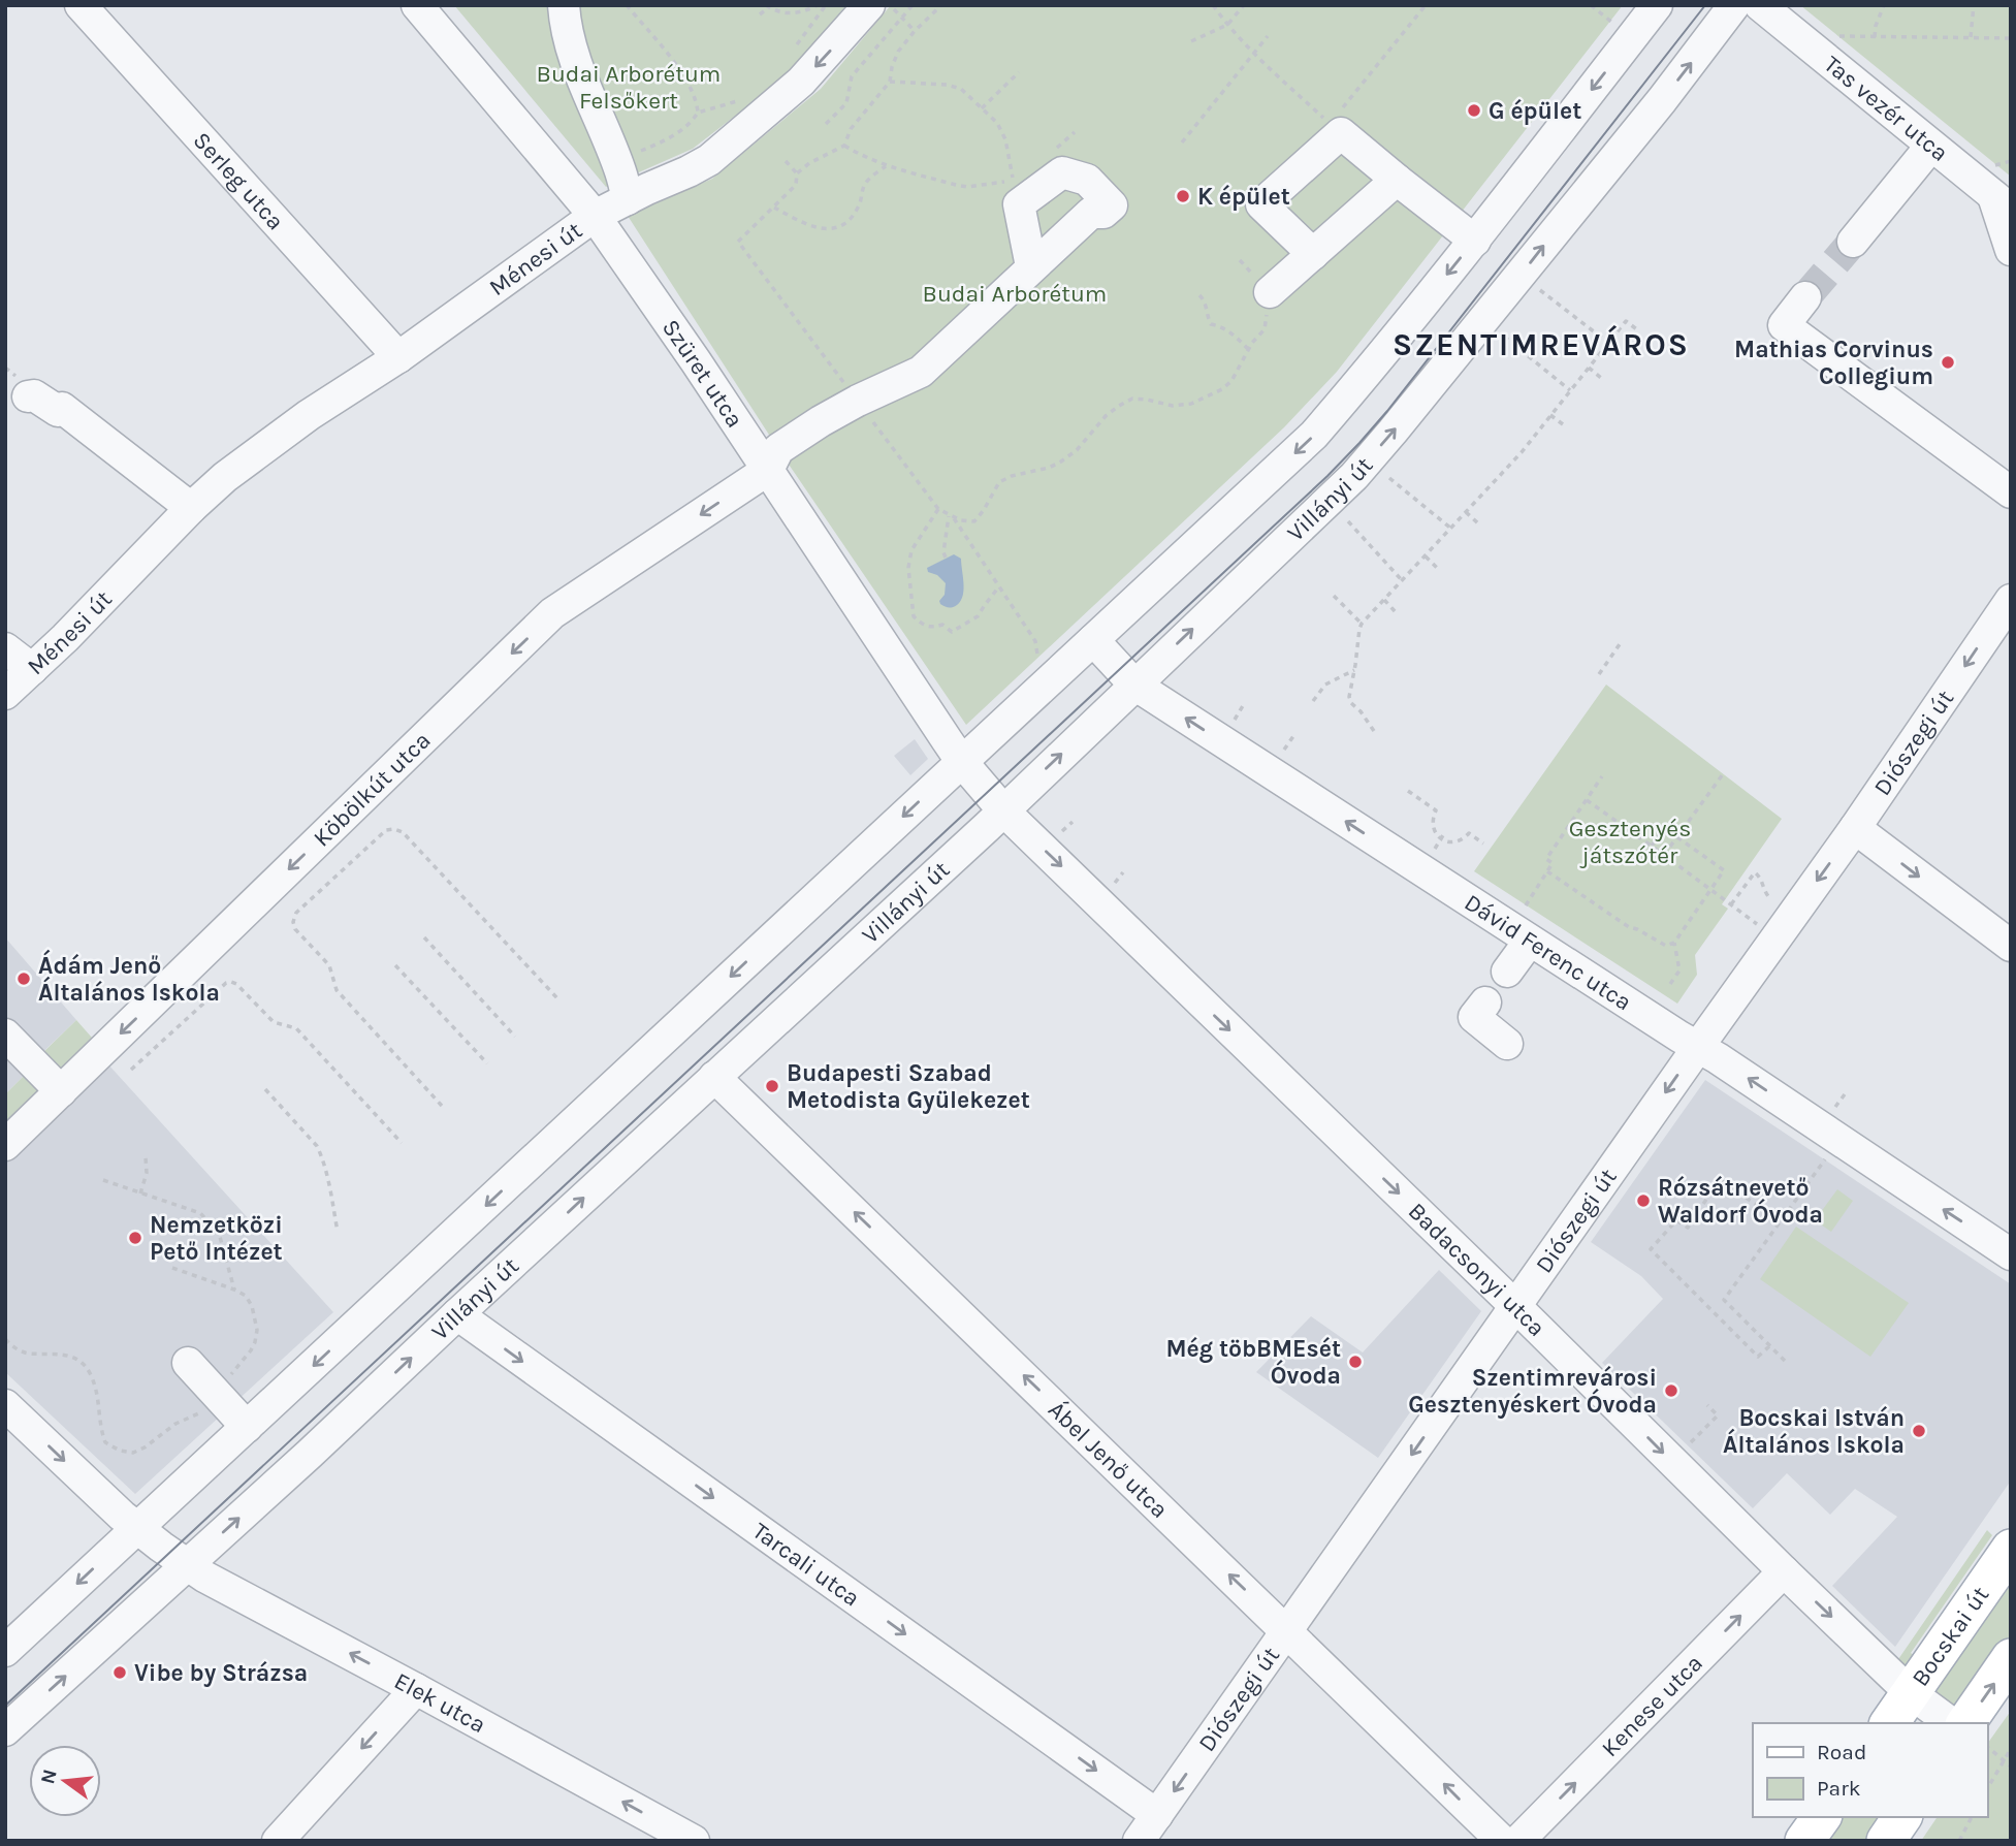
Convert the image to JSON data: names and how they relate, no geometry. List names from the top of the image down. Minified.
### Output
{"streets":{"main road":["Bocskai út"],"street":["Tas vezér utca","Serleg utca","Ménesi út","Szüret utca","Villányi út","Diószegi út","Köbölkút utca","Dávid Ferenc utca","Badacsonyi utca","Ábel Jenő utca","Tarcali utca","Elek utca","Kenese utca"]},"crossings":[["Serleg utca","Ménesi út"],["Ménesi út","Szüret utca"],["Szüret utca","Köbölkút utca"],["Szüret utca","Badacsonyi utca"],["Villányi út","Dávid Ferenc utca"],["Villányi út","Badacsonyi utca"],["Villányi út","Ábel Jenő utca"],["Villányi út","Tarcali utca"],["Villányi út","Elek utca"],["Diószegi út","Dávid Ferenc utca"],["Diószegi út","Badacsonyi utca"],["Diószegi út","Ábel Jenő utca"],["Diószegi út","Tarcali utca"],["Badacsonyi utca","Bocskai út"],["Badacsonyi utca","Kenese utca"]],"one_way":["Diószegi út","Köbölkút utca","Dávid Ferenc utca","Badacsonyi utca","Ábel Jenő utca","Tarcali utca","Kenese utca"],"districts":["SZENTIMREVÁROS"],"parks":["Budai Arborétum Felsőkert","Budai Arborétum","Gesztenyés játszótér"],"places":["G épület","K épület","Mathias Corvinus Collegium","Ádám Jenő Általános Iskola","Budapesti Szabad Metodista Gyülekezet","Rózsátnevető Waldorf Óvoda","Nemzetközi Pető Intézet","Még töbBMEsét Óvoda","Szentimrevárosi Gesztenyéskert Óvoda","Bocskai István Általános Iskola","Vibe by Strázsa"],"legend":["Road","Park"],"north":"left"}
